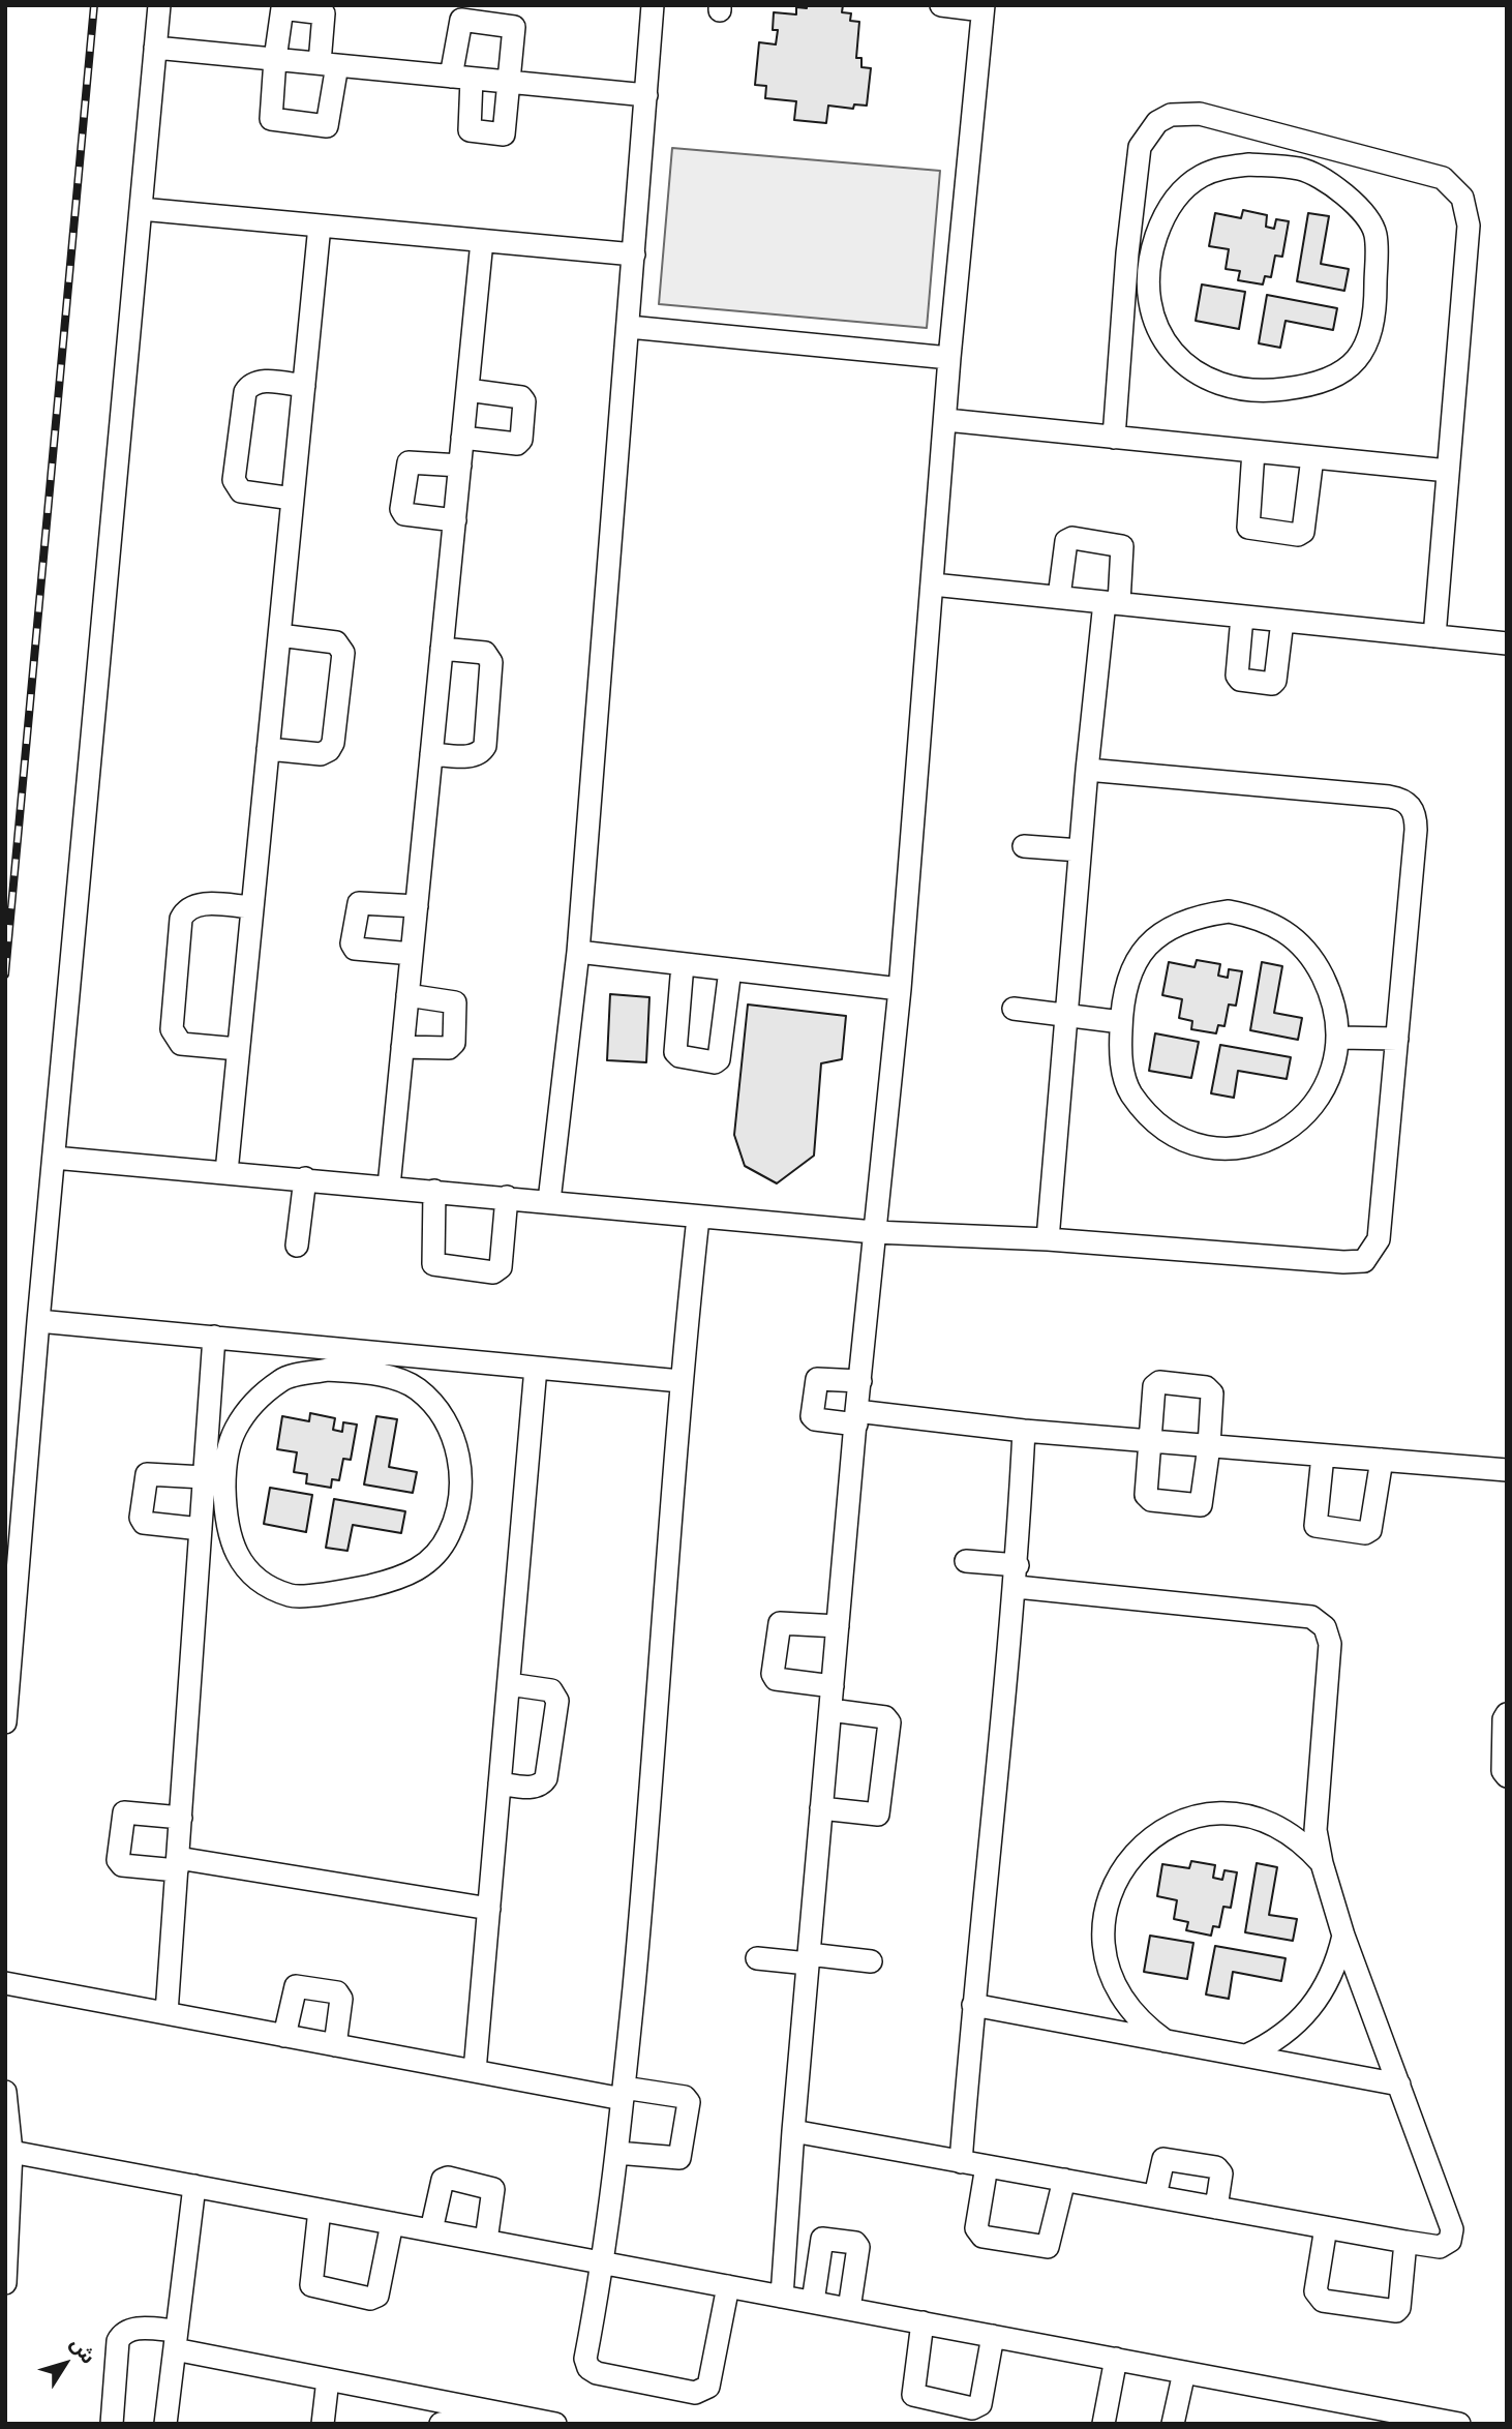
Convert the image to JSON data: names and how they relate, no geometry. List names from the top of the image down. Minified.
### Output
{"north":"top right"}
